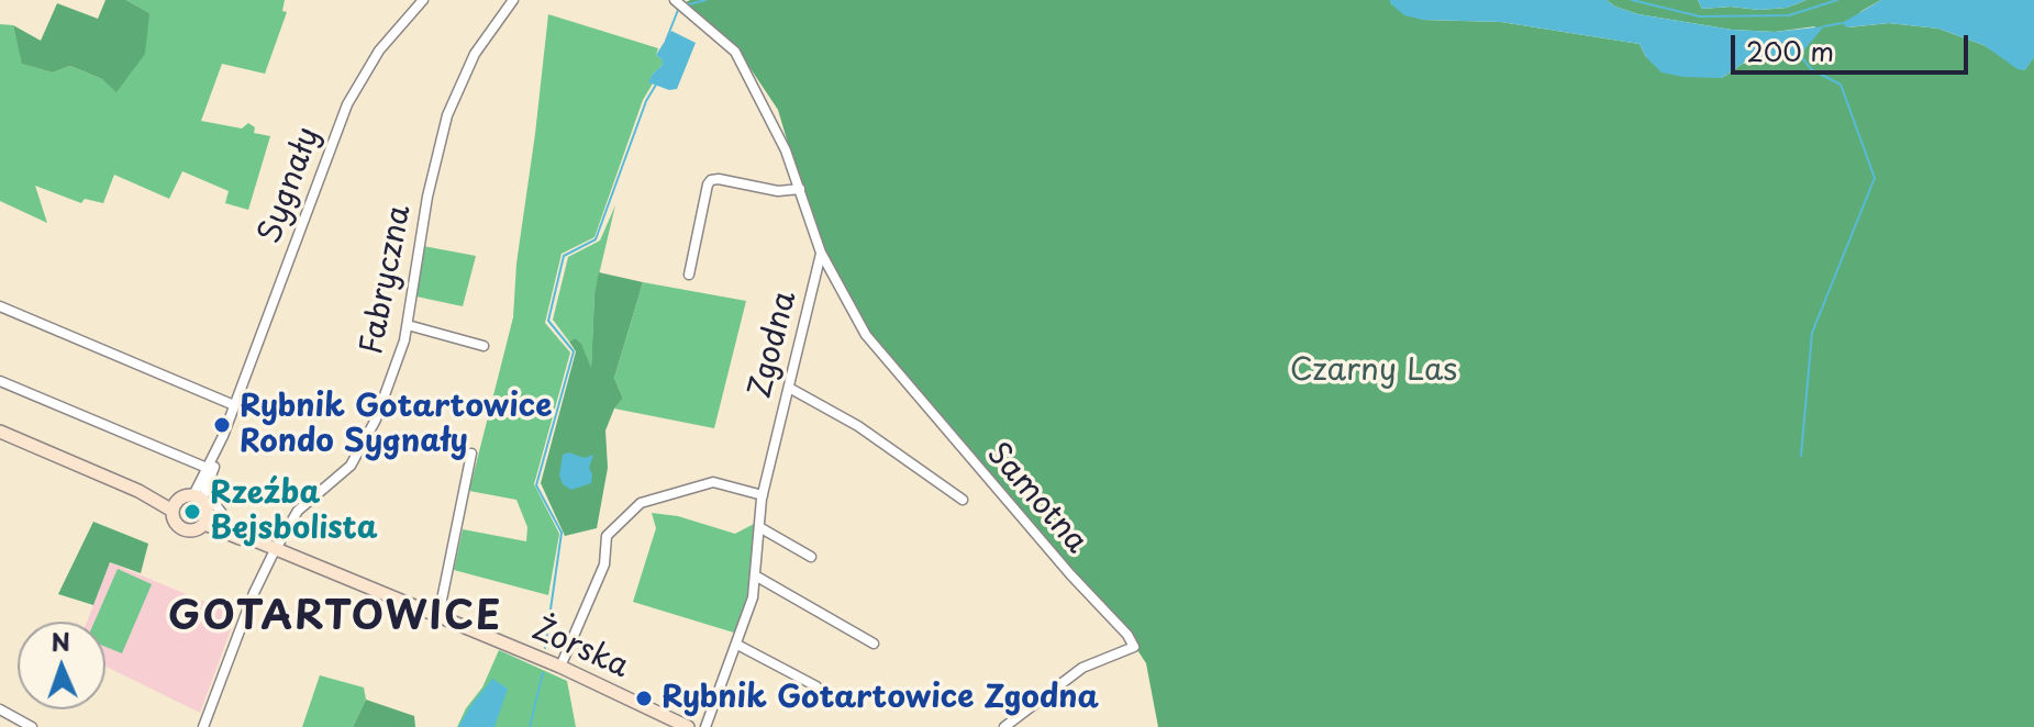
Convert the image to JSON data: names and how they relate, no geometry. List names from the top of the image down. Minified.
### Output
{"streets":{"main road":["Żorska"],"street":["Sygnały","Fabryczna","Zgodna","Samotna"]},"crossings":[["Sygnały","Żorska"],["Fabryczna","Żorska"],["Zgodna","Samotna"]],"districts":["GOTARTOWICE"],"parks":["Czarny Las"],"places":["Rybnik Gotartowice Rondo Sygnały","Rzeźba Bejsbolista","Rybnik Gotartowice Zgodna"],"scale_bar":"200 m","north":"top"}
